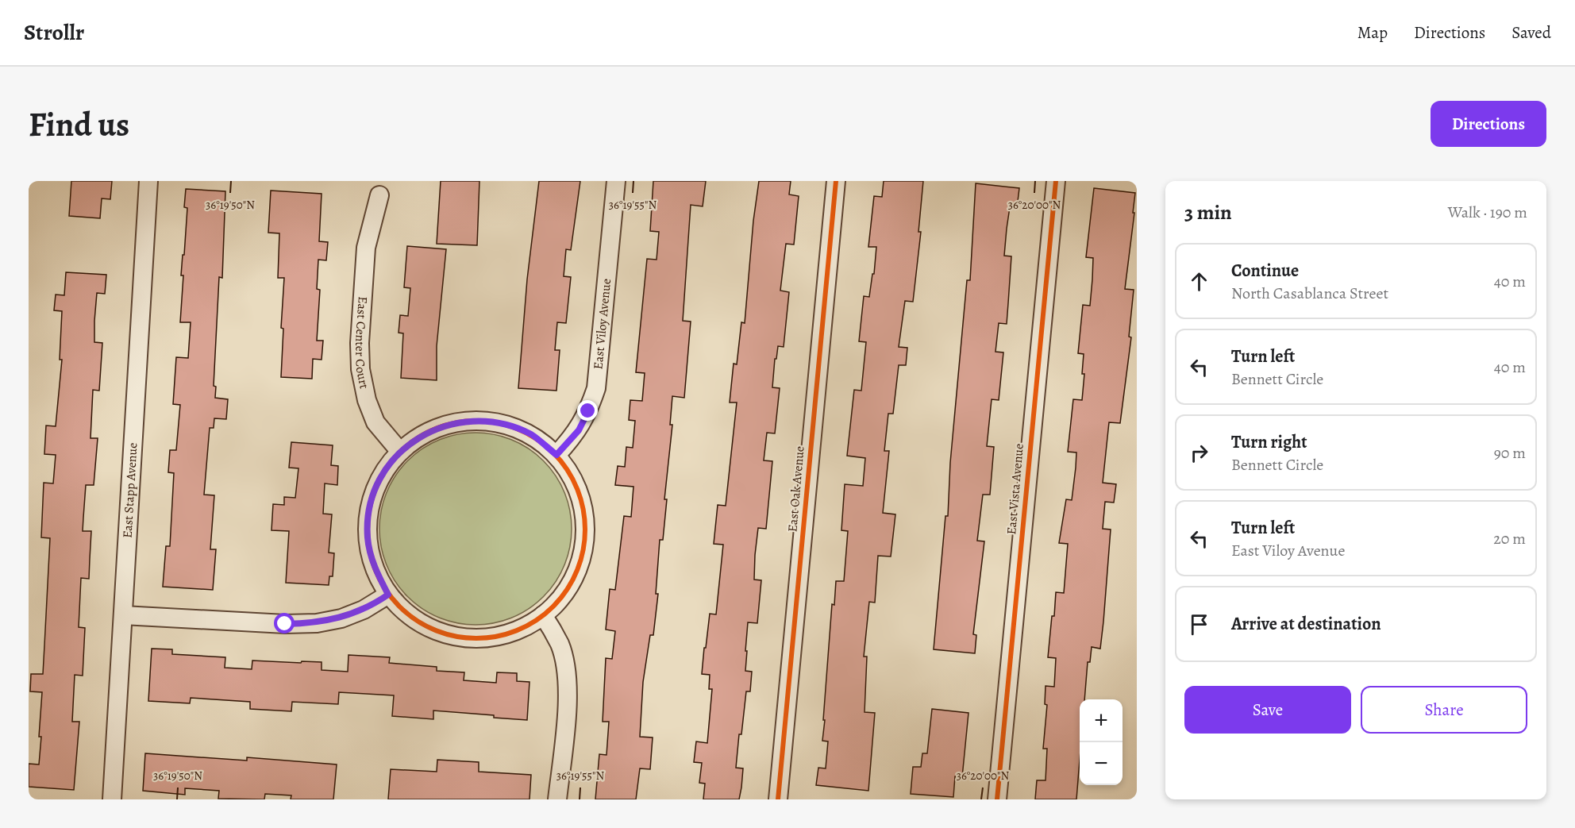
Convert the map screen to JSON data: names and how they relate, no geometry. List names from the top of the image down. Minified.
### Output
{"streets":{"street":["East Viloy Avenue","East Center Court","East Oak Avenue","East Vista Avenue","East Stapp Avenue"]},"page":{"header":"Strollr","nav":["Map","Directions","Saved"],"buttons":["Directions",["Save","Share"]],"title":"Find us","heading":["3 min","Walk · 190 m"],"list":[["Continue","North Casablanca Street","40 m"],["Turn left","Bennett Circle","40 m"],["Turn right","Bennett Circle","90 m"],["Turn left","East Viloy Avenue","20 m"],"Arrive at destination"],"map_buttons":["+","−"]},"coordinates":["36°19'50\"N","36°19'55\"N","36°20'00\"N"]}
